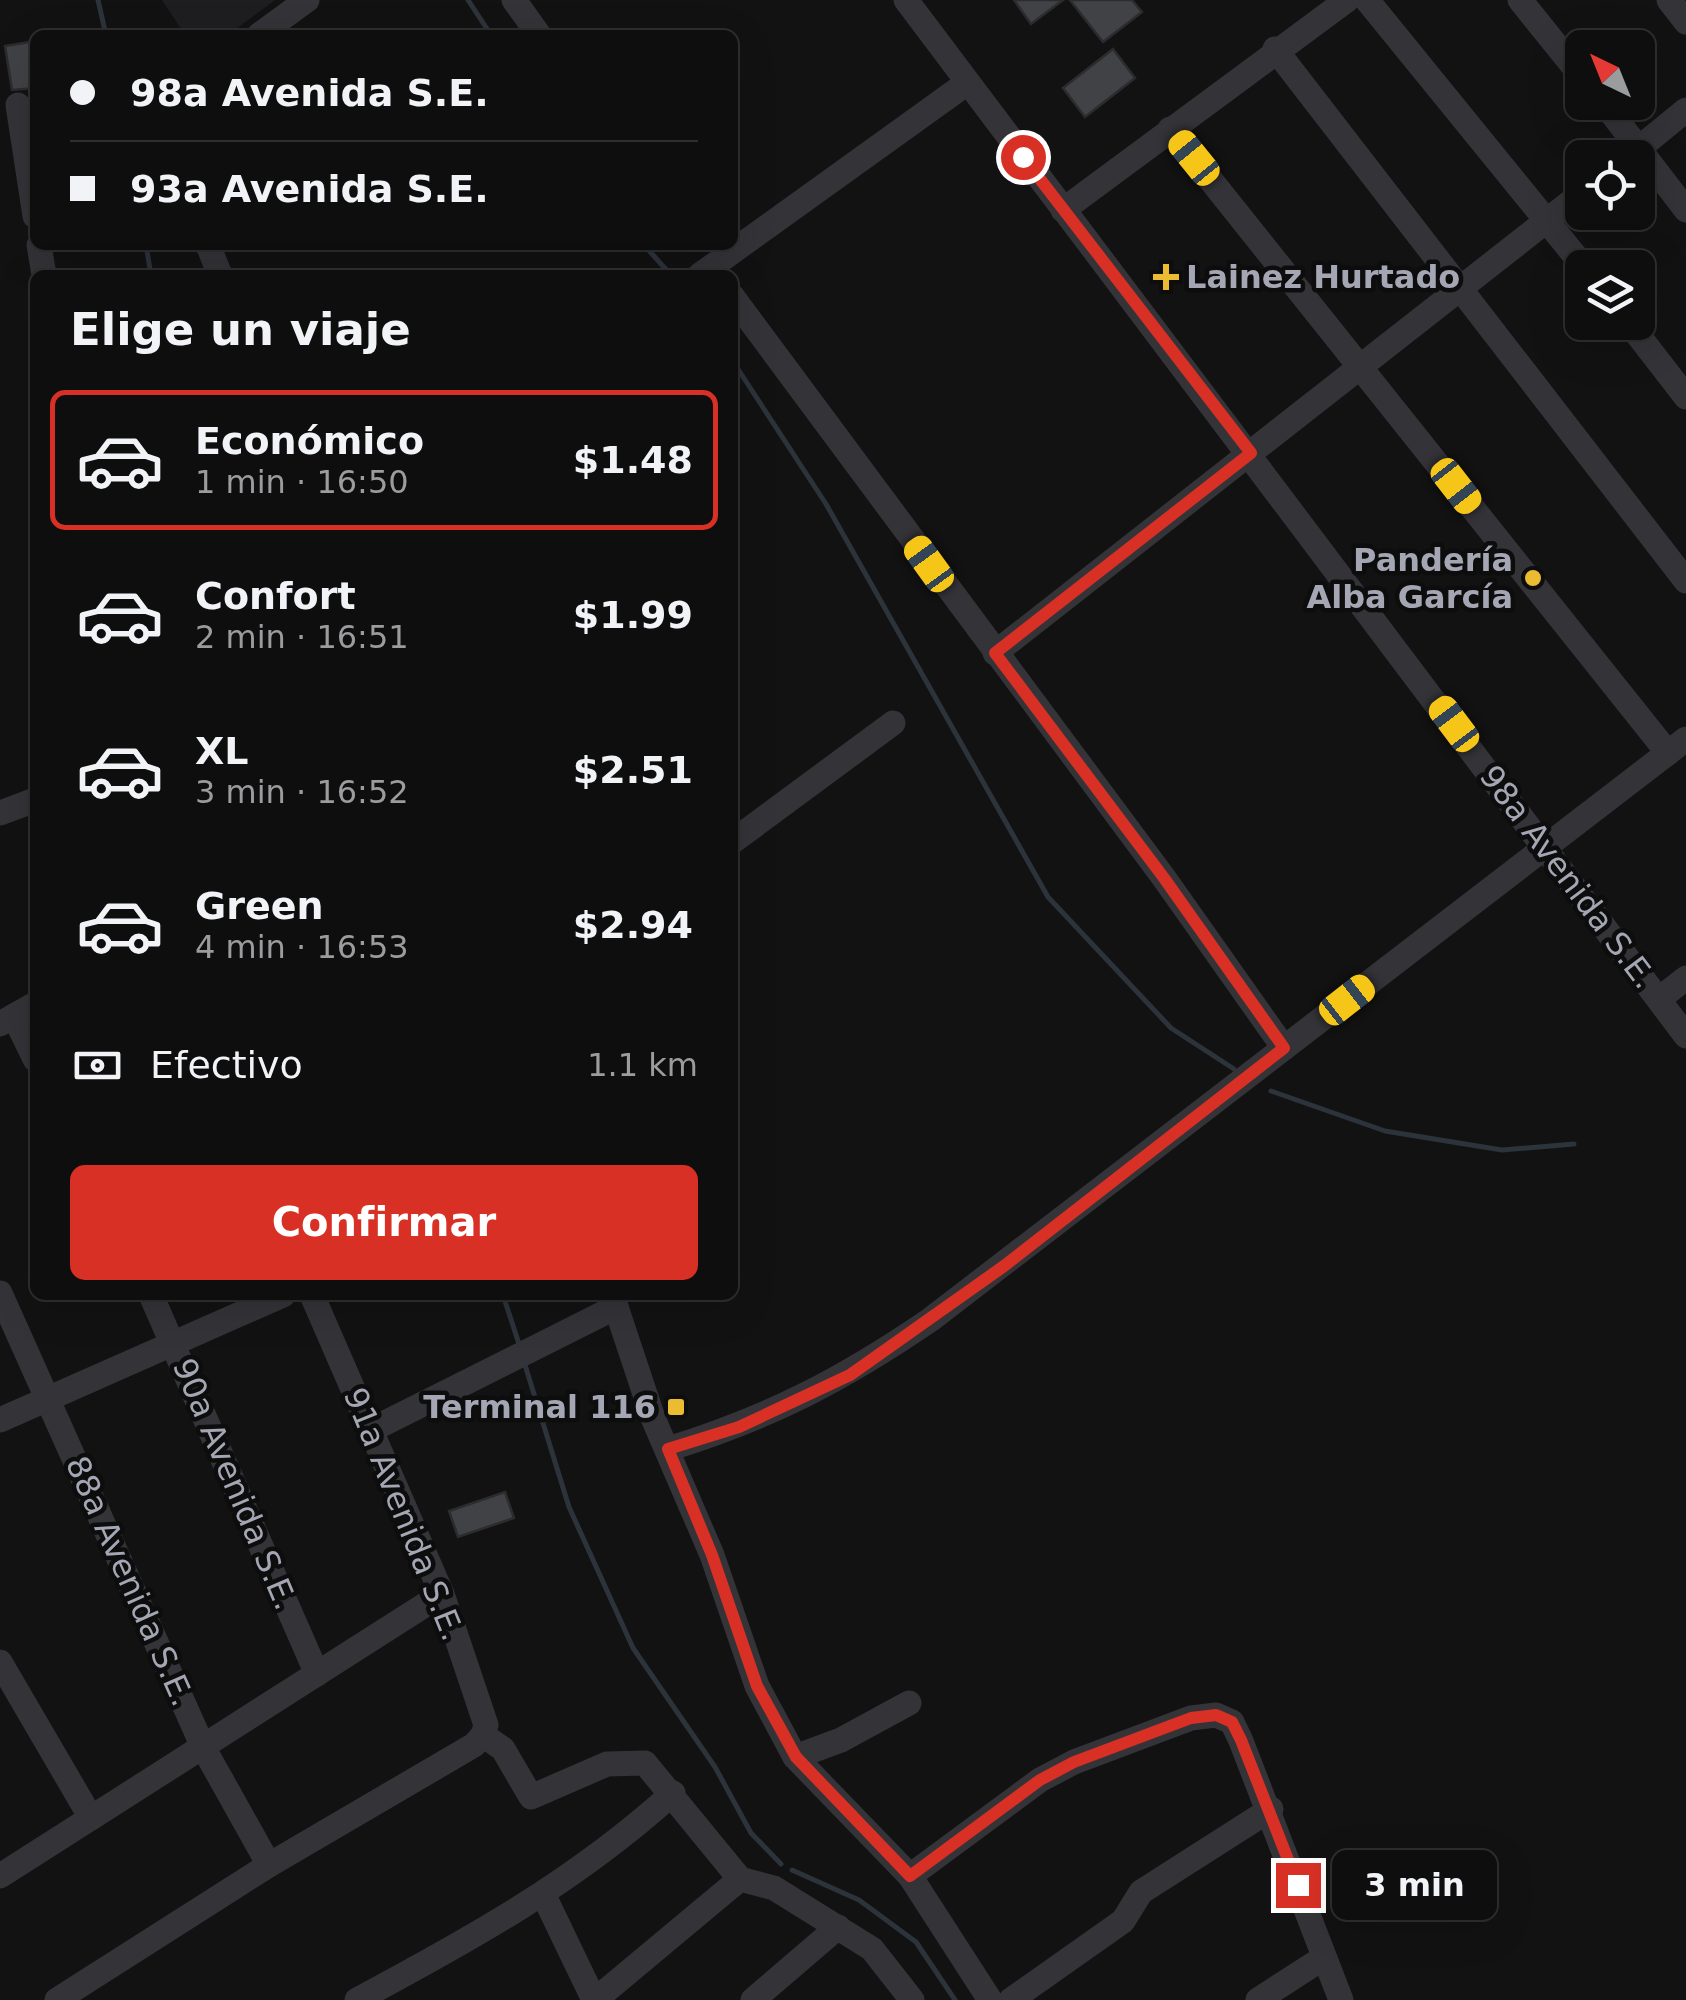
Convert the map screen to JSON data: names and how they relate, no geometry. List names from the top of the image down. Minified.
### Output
{"streets":{"street":["98a Avenida S.E.","90a Avenida S.E.","91a Avenida S.E.","88a Avenida S.E."]},"places":{"health":["Lainez Hurtado"],"other":["Pandería Alba García"],"transit":["Terminal 116"]},"north":"top left","page":{"banner":["98a Avenida S.E.","93a Avenida S.E."],"heading":"Elige un viaje","list":[{"name":"Económico","note":"1 min · 16:50","value":"$1.48"},{"name":"Confort","note":"2 min · 16:51","value":"$1.99"},{"name":"XL","note":"3 min · 16:52","value":"$2.51"},{"name":"Green","note":"4 min · 16:53","value":"$2.94"}],"pay":["Efectivo","1.1 km"],"buttons":"Confirmar","bubble":"3 min"}}
